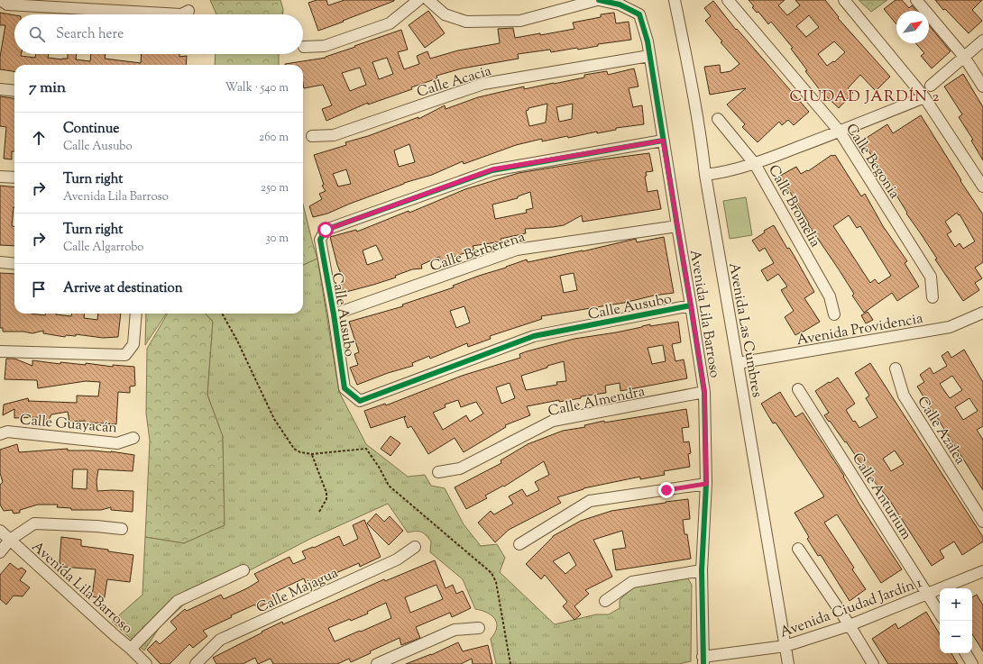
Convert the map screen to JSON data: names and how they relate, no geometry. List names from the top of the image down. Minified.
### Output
{"streets":{"street":["Calle Acacia","Calle Begonia","Calle Bromelia","Calle Berberena","Calle Ausubo","Avenida Lila Barroso","Avenida Providencia","Avenida Las Cumbres","Calle Almendra","Calle Guayacán","Calle Azalea","Calle Anturium","Calle Majagua","Avenida Ciudad Jardín 1"]},"crossings":[["Calle Acacia","Avenida Lila Barroso"],["Calle Berberena","Calle Ausubo"],["Calle Berberena","Avenida Lila Barroso"],["Calle Ausubo","Avenida Lila Barroso"],["Avenida Lila Barroso","Calle Almendra"],["Avenida Lila Barroso","Avenida Ciudad Jardín 1"],["Avenida Providencia","Avenida Las Cumbres"],["Avenida Las Cumbres","Avenida Ciudad Jardín 1"],["Calle Anturium","Avenida Ciudad Jardín 1"]],"districts":["CIUDAD JARDÍN 2"],"north":"top right","page":{"search":"Search here","heading":["7 min","Walk · 540 m"],"list":[["Continue","Calle Ausubo","260 m"],["Turn right","Avenida Lila Barroso","250 m"],["Turn right","Calle Algarrobo","30 m"],"Arrive at destination"],"map_buttons":["+","−"]}}
